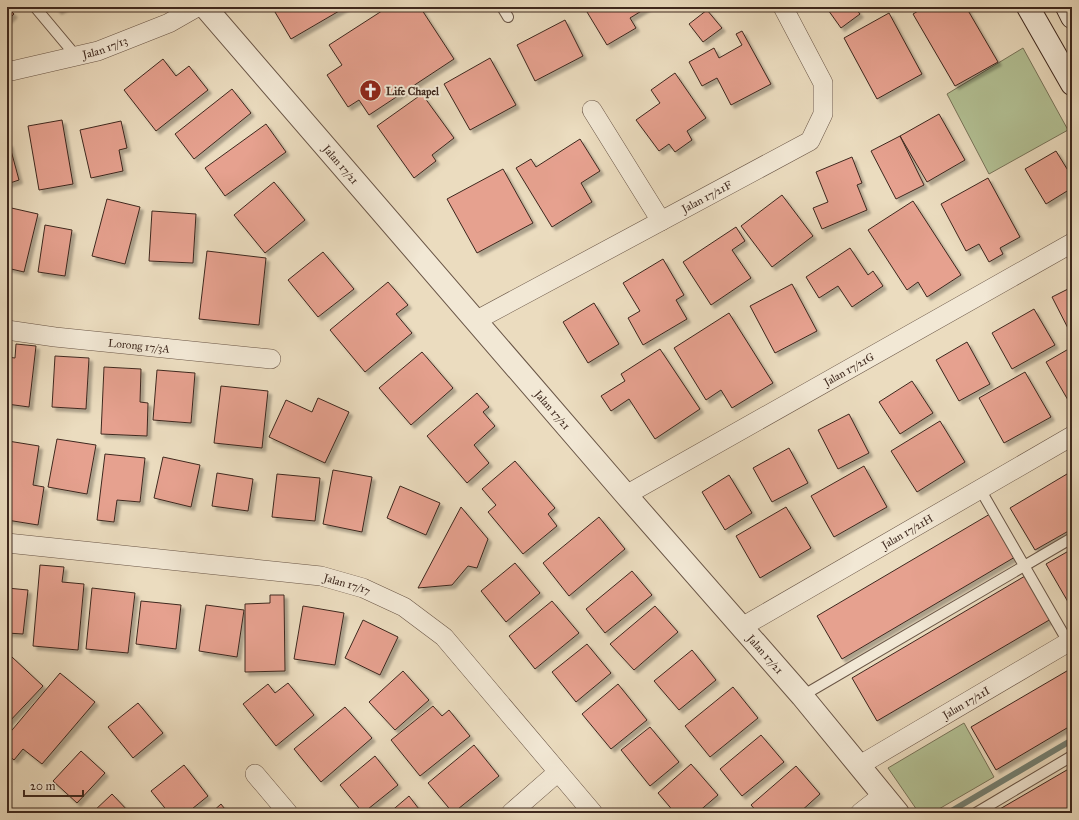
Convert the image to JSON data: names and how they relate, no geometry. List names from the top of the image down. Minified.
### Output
{"streets":{"street":["Jalan 17/13","Jalan 17/21","Jalan 17/21F","Lorong 17/3A","Jalan 17/21G","Jalan 17/21H","Jalan 17/17","Jalan 17/21I"]},"crossings":[["Jalan 17/21","Jalan 17/21F"],["Jalan 17/21","Jalan 17/21G"],["Jalan 17/21","Jalan 17/21H"],["Jalan 17/21","Jalan 17/21I"]],"places":{"church":["Life Chapel"]},"scale_bar":"20 m"}
